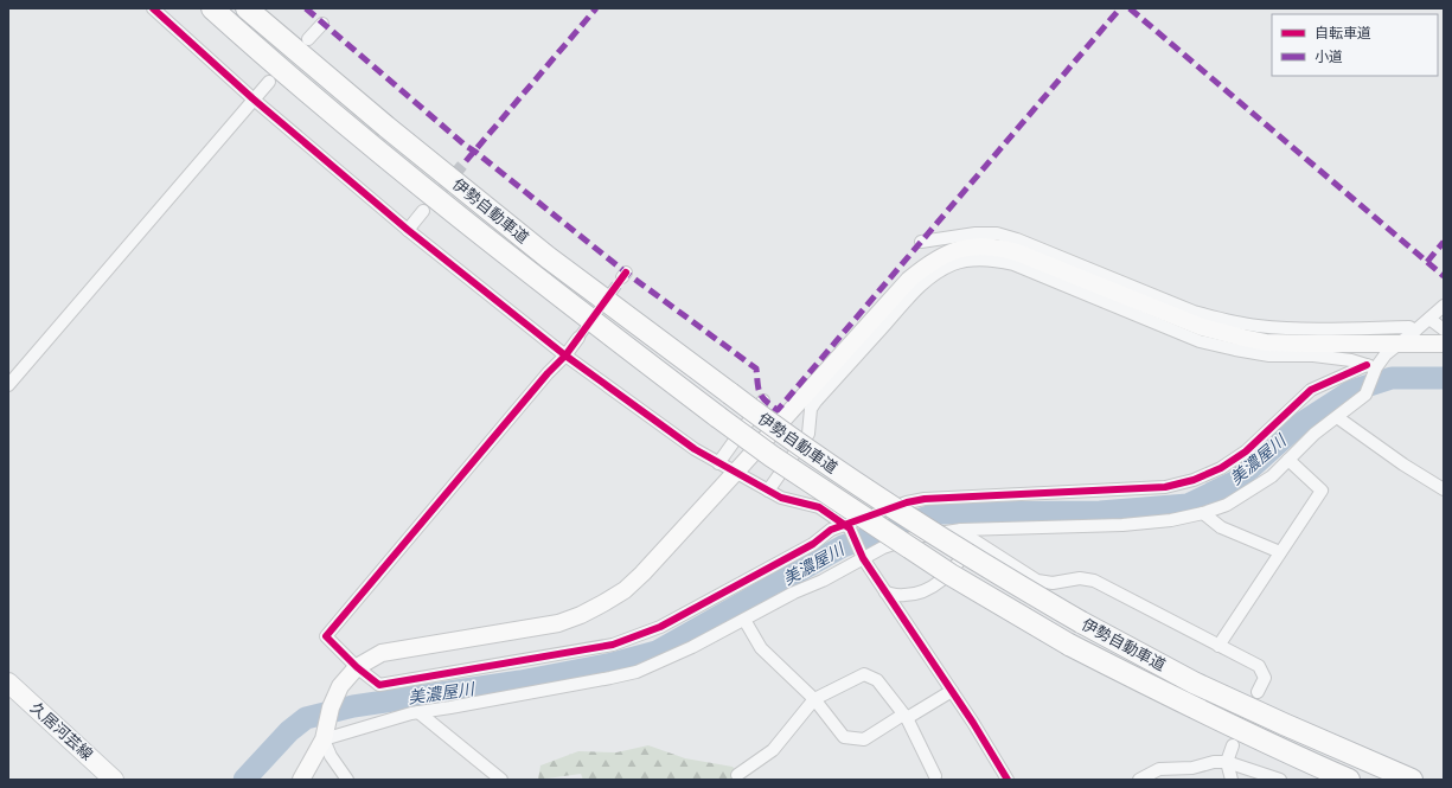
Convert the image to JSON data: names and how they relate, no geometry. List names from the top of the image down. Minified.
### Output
{"streets":{"highway":["伊勢自動車道"],"main road":["久居河芸線"]},"water":["美濃屋川"],"legend":["自転車道","小道"]}
